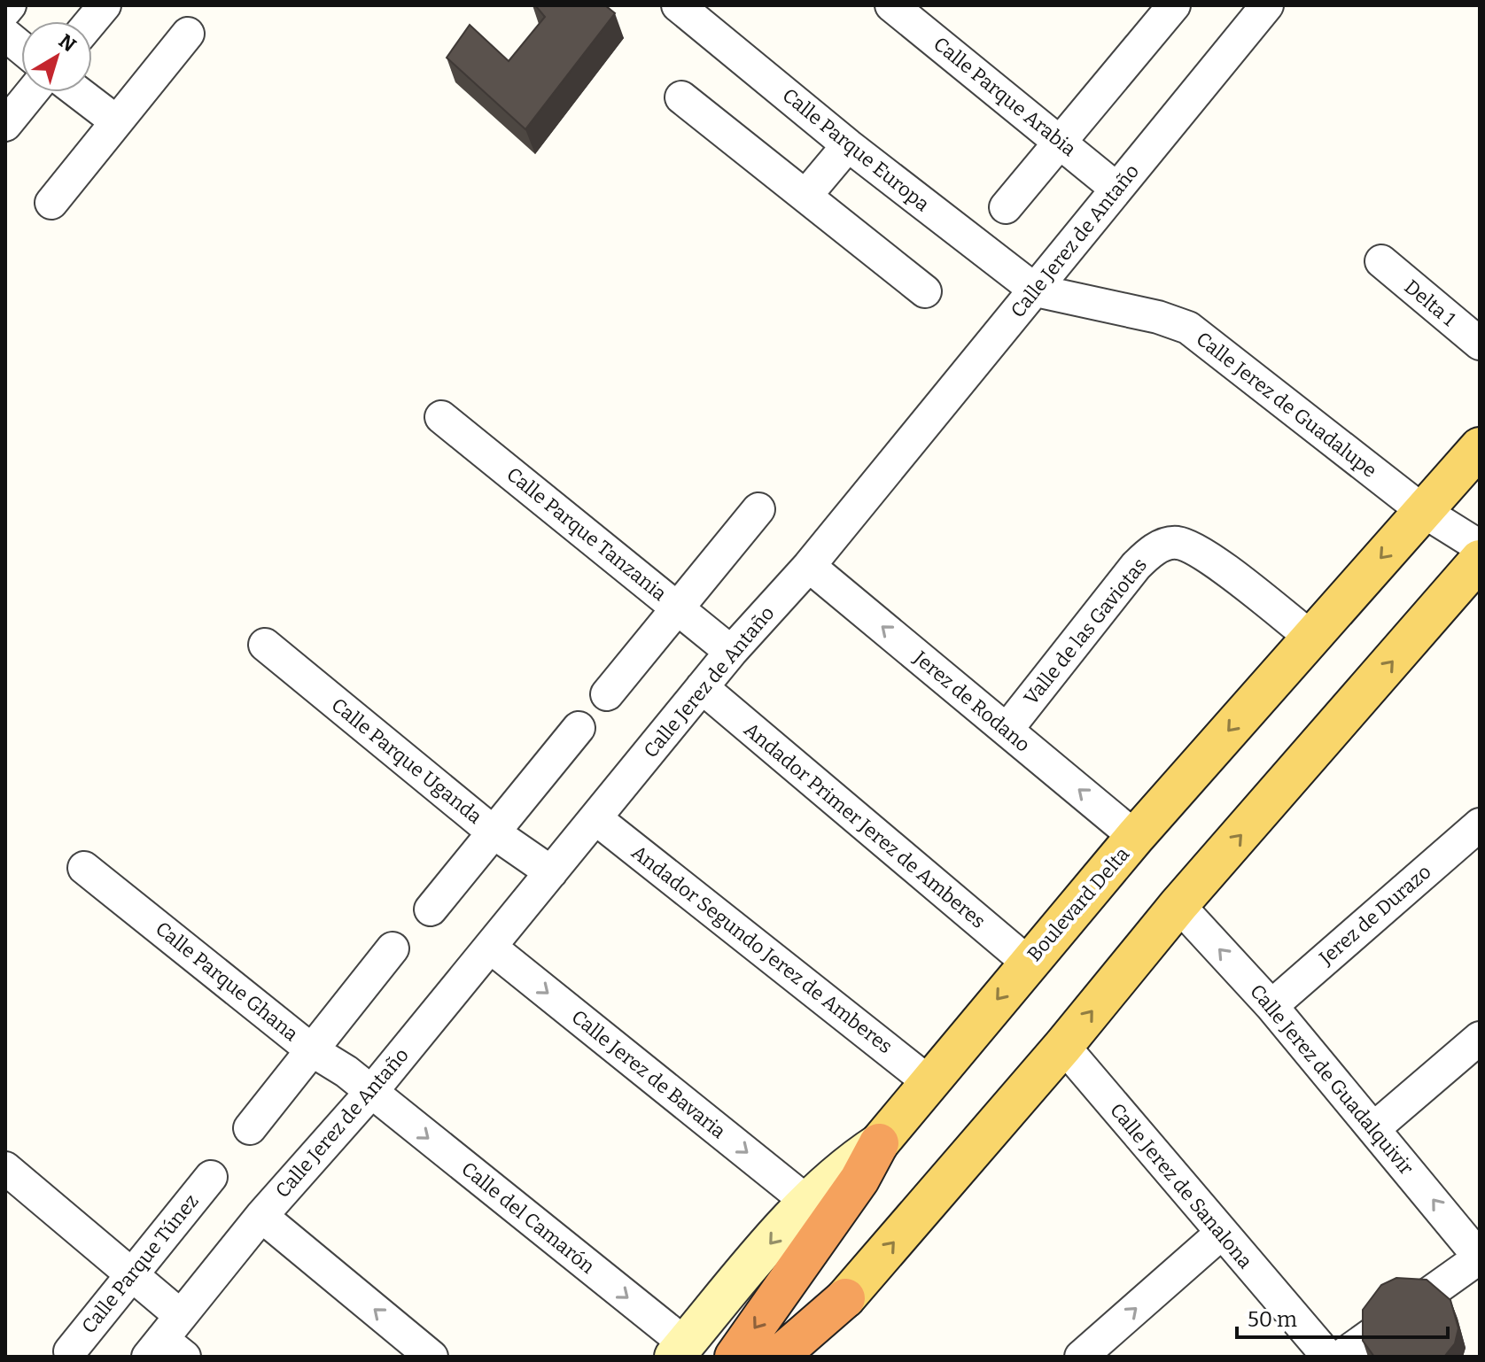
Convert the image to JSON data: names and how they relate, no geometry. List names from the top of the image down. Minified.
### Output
{"streets":{"main road":["Boulevard Delta"],"street":["Calle Parque Arabia","Calle Parque Europa","Calle Jerez de Antaño","Delta 1","Calle Jerez de Guadalupe","Calle Parque Tanzania","Valle de las Gaviotas","Jerez de Rodano","Calle Parque Uganda","Andador Primer Jerez de Amberes","Jerez de Durazo","Andador Segundo Jerez de Amberes","Calle Parque Ghana","Calle Jerez de Bavaria","Calle Jerez de Guadalquivir","Calle Jerez de Sanalona","Calle del Camarón","Calle Parque Túnez"]},"crossings":[["Calle Parque Arabia","Calle Jerez de Antaño"],["Calle Parque Europa","Calle Jerez de Antaño"],["Calle Parque Europa","Calle Jerez de Guadalupe"],["Calle Jerez de Antaño","Calle Jerez de Guadalupe"],["Calle Jerez de Antaño","Calle Parque Tanzania"],["Calle Jerez de Antaño","Jerez de Rodano"],["Calle Jerez de Antaño","Calle Parque Uganda"],["Calle Jerez de Antaño","Andador Primer Jerez de Amberes"],["Calle Jerez de Antaño","Andador Segundo Jerez de Amberes"],["Calle Jerez de Antaño","Calle Parque Ghana"],["Calle Jerez de Antaño","Calle Jerez de Bavaria"],["Calle Jerez de Antaño","Calle del Camarón"],["Calle Jerez de Guadalupe","Boulevard Delta"],["Valle de las Gaviotas","Jerez de Rodano"],["Valle de las Gaviotas","Boulevard Delta"],["Jerez de Rodano","Boulevard Delta"],["Andador Primer Jerez de Amberes","Boulevard Delta"],["Boulevard Delta","Andador Segundo Jerez de Amberes"],["Boulevard Delta","Calle Jerez de Bavaria"],["Boulevard Delta","Calle del Camarón"],["Jerez de Durazo","Calle Jerez de Guadalquivir"],["Calle Parque Ghana","Calle del Camarón"]],"one_way":["Jerez de Rodano","Calle Jerez de Bavaria","Calle Jerez de Guadalquivir"],"scale_bar":"50 m","north":"top right"}
